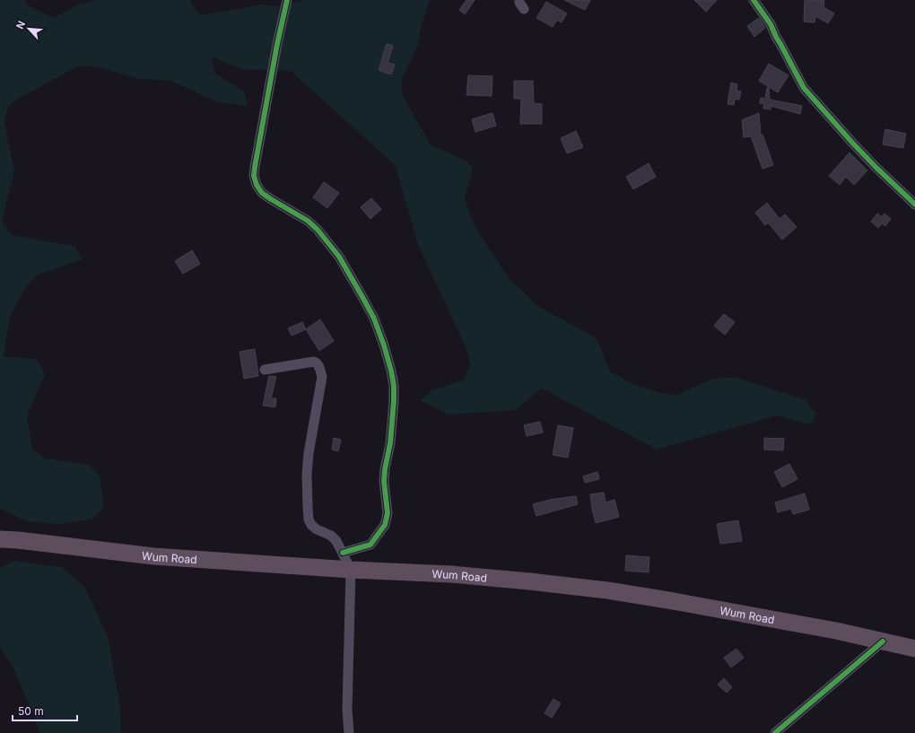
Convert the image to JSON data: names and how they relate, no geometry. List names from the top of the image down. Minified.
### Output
{"streets":{"highway":["Wum Road"]},"scale_bar":"50 m","north":"top left"}
